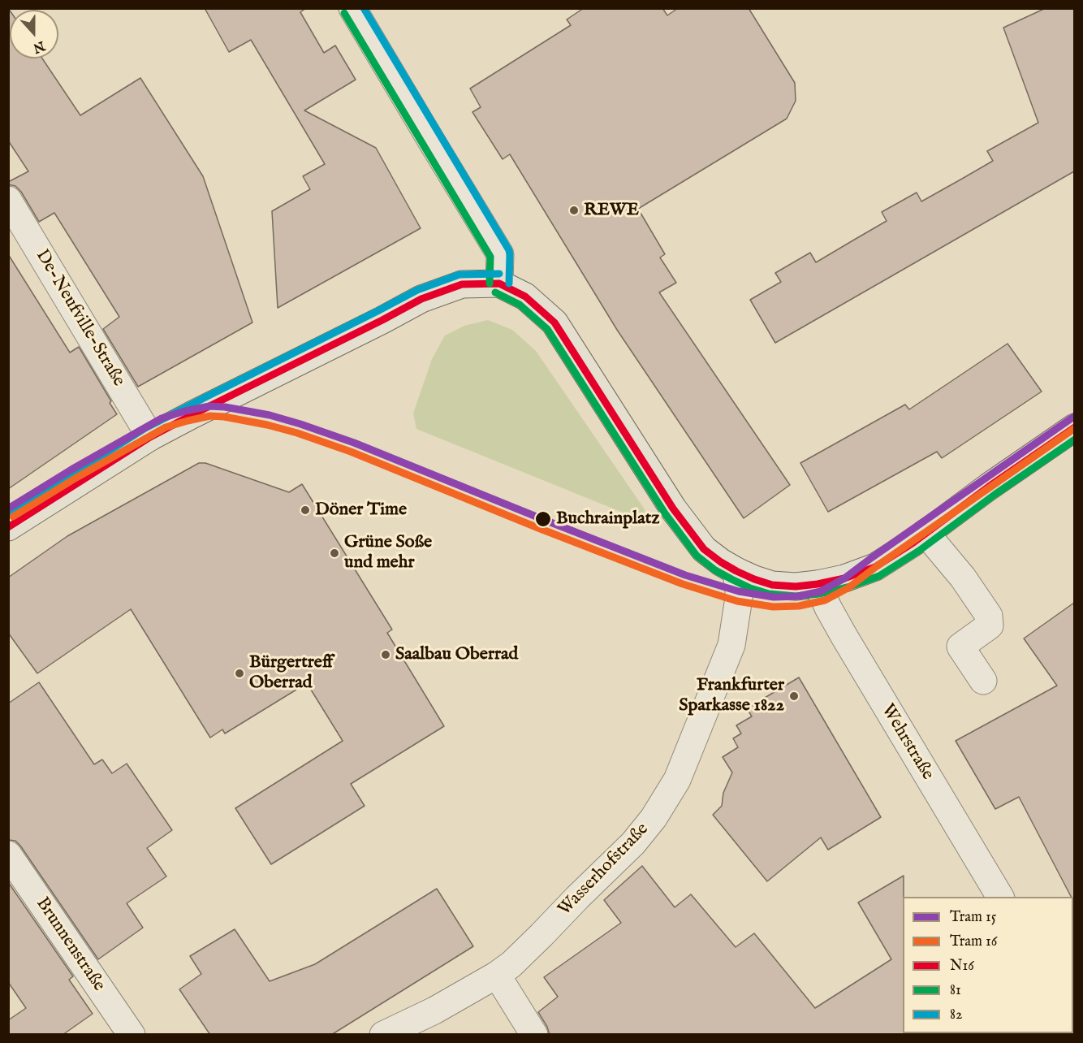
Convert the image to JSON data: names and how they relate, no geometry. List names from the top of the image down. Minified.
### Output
{"streets":{"street":["De-Neufville-Straße","Wehrstraße","Wasserhofstraße","Brunnenstraße"]},"places":["REWE","Döner Time","Buchrainplatz","Grüne Soße und mehr","Saalbau Oberrad","Bürgertreff Oberrad","Frankfurter Sparkasse 1822"],"lines":["transit line 82","transit line 81","transit line N16","tram line 15","tram line 16"],"legend":["Tram 15","Tram 16","N16","81","82"],"north":"bottom"}
